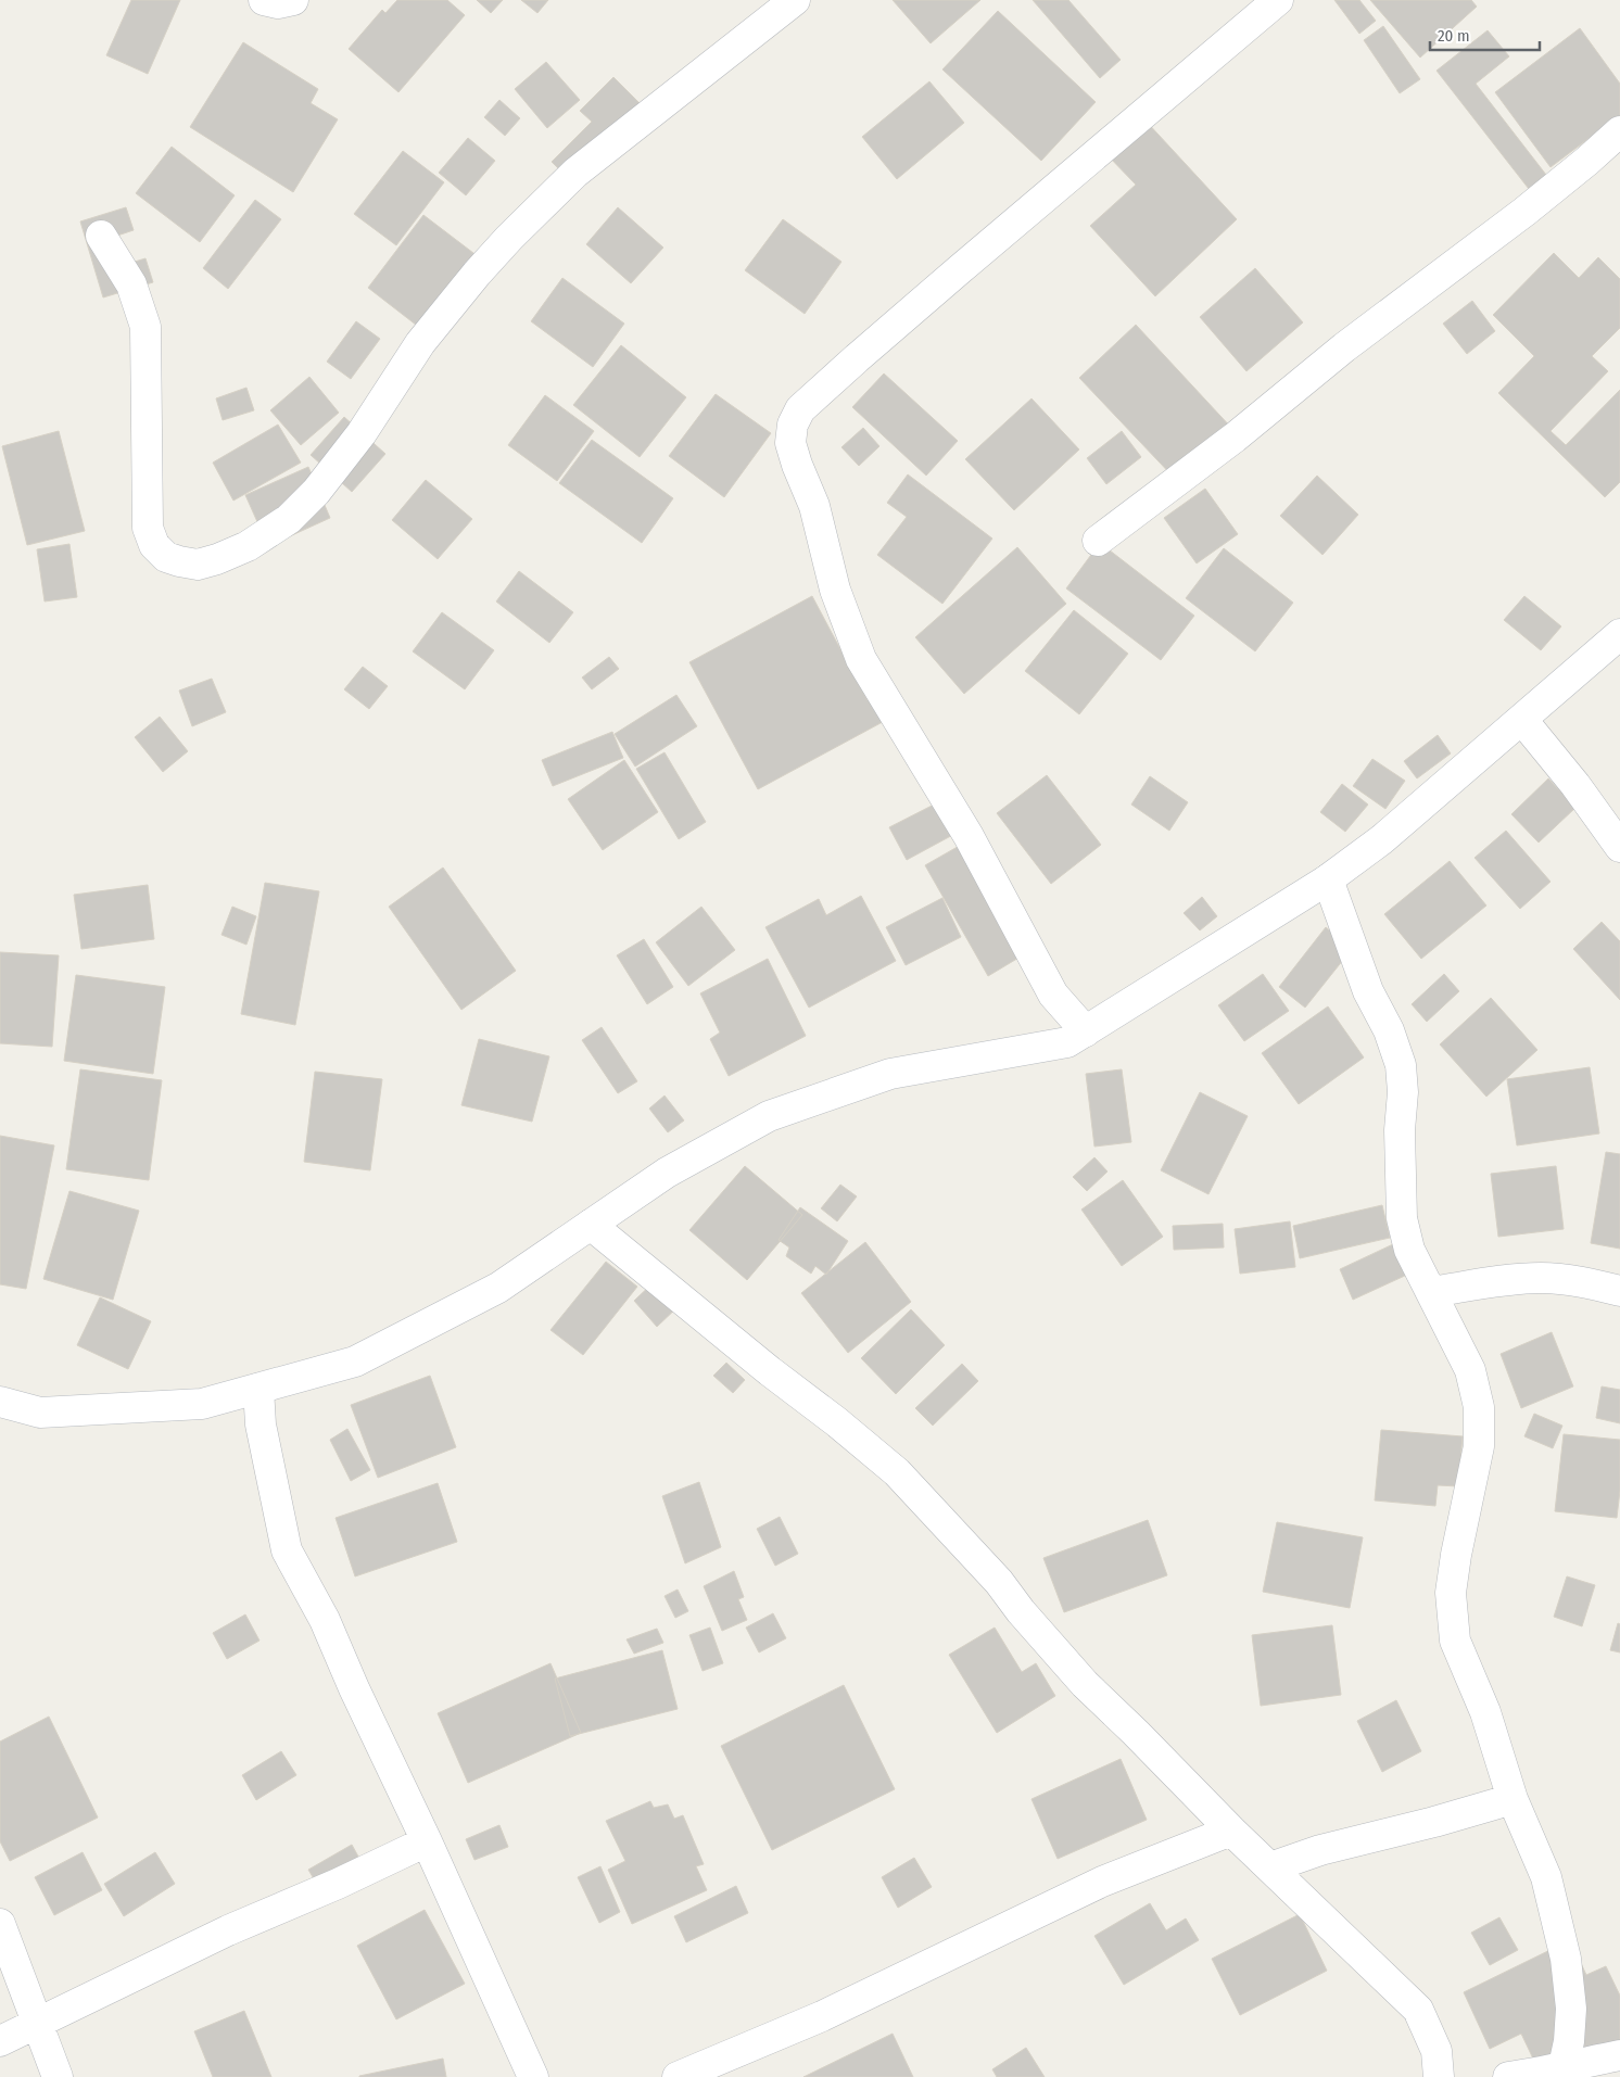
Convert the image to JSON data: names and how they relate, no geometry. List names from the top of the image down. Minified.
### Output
{"scale_bar":"20 m"}
